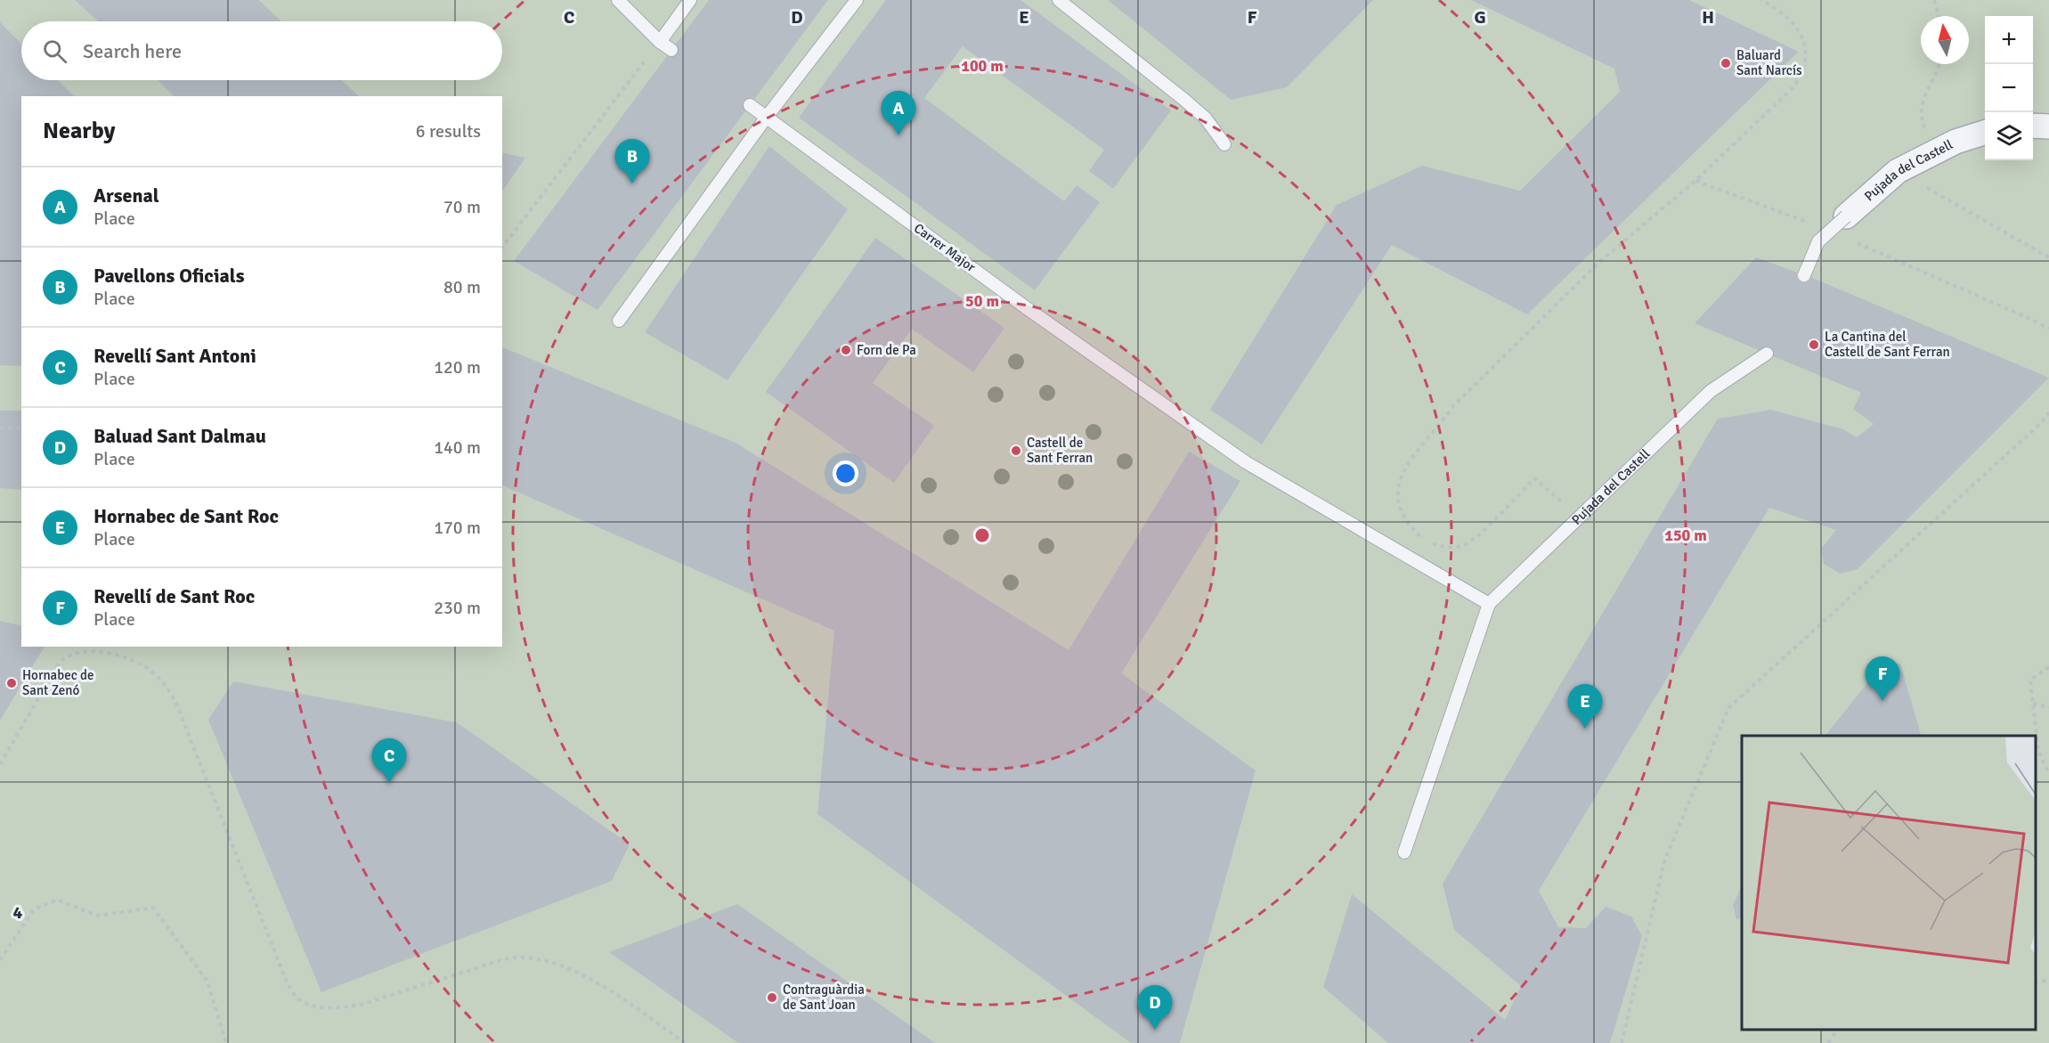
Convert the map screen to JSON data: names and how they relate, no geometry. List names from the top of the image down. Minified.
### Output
{"streets":{"street":["Pujada del Castell"],"lane":["Carrer Major"]},"crossings":[["Pujada del Castell","Carrer Major"]],"places":["Baluard Sant Narcís","La Cantina del Castell de Sant Ferran","Forn de Pa","Castell de Sant Ferran","Hornabec de Sant Zenó","Contraguàrdia de Sant Joan"],"north":"top","page":{"map_buttons":["+","−"],"search":"Search here","pins":["A","B","F","E","C","D"],"heading":["Nearby","6 results"],"list":[{"mark":"A","name":"Arsenal","note":"Place","value":"70 m"},{"mark":"B","name":"Pavellons Oficials","note":"Place","value":"80 m"},{"mark":"C","name":"Revellí Sant Antoni","note":"Place","value":"120 m"},{"mark":"D","name":"Baluad Sant Dalmau","note":"Place","value":"140 m"},{"mark":"E","name":"Hornabec de Sant Roc","note":"Place","value":"170 m"},{"mark":"F","name":"Revellí de Sant Roc","note":"Place","value":"230 m"}]},"grid":{"columns":["C","D","E","F","G","H"],"rows":["4"]},"rings":["100 m","50 m","150 m"]}
